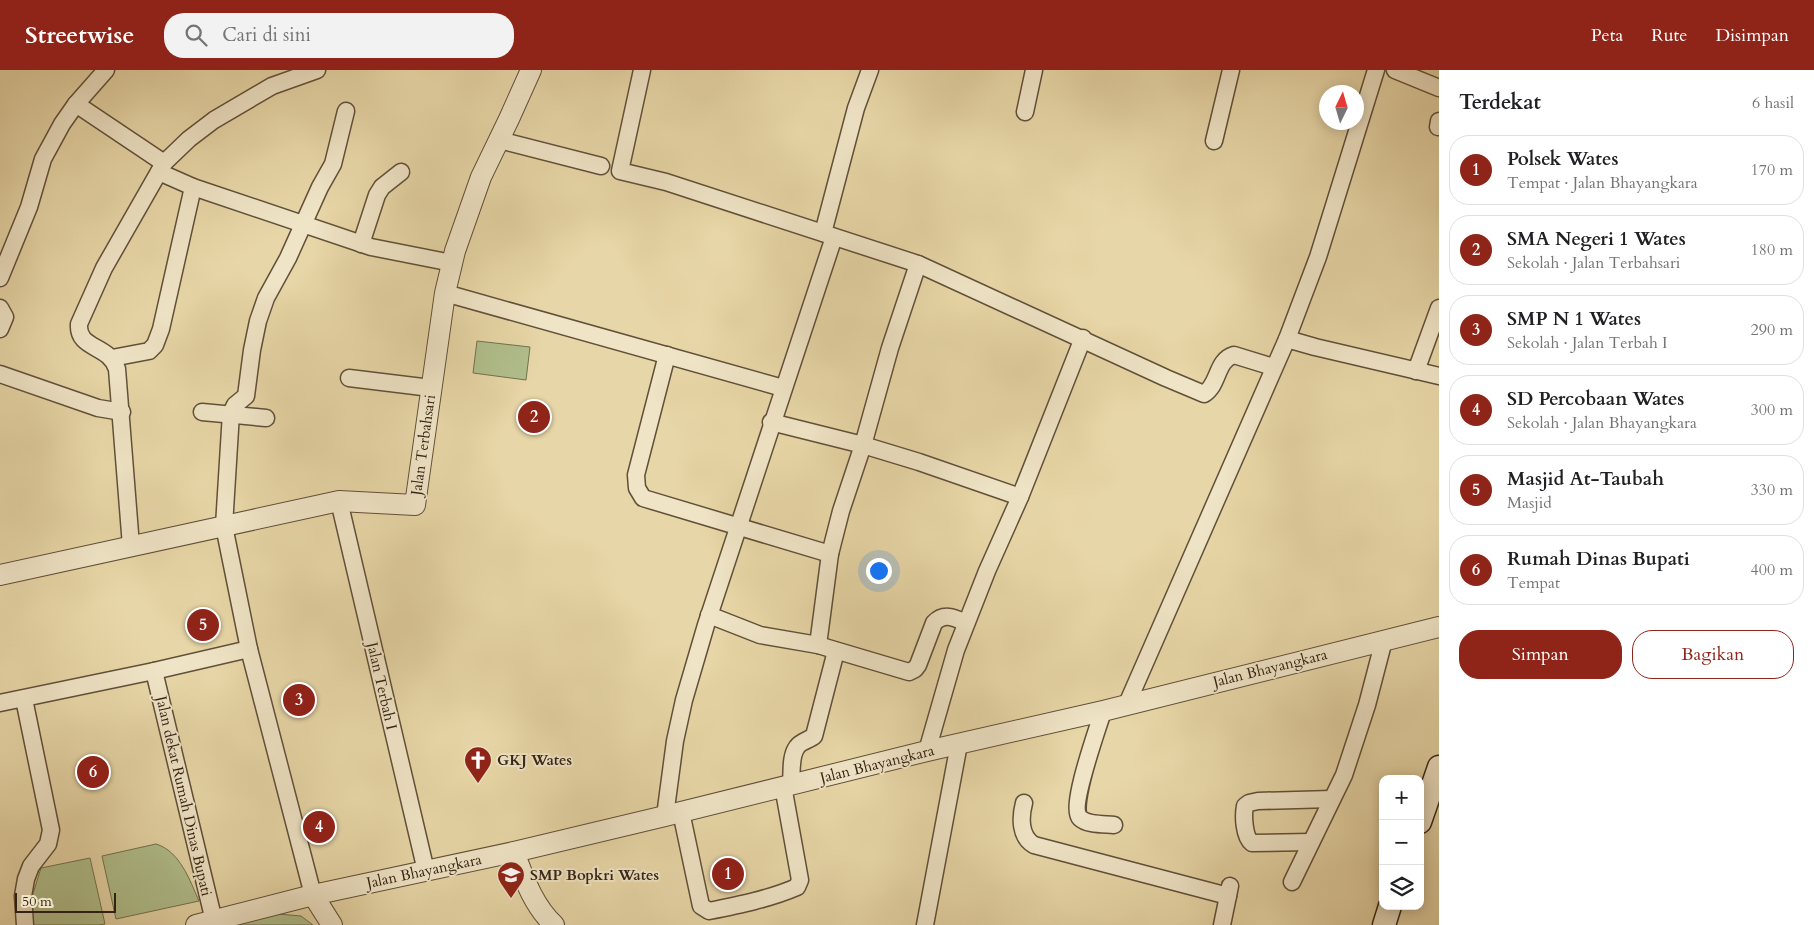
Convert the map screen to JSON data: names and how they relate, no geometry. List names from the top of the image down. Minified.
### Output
{"streets":{"street":["Jalan Terbahsari","Jalan Bhayangkara","Jalan Terbah I","Jalan dekat Rumah Dinas Bupati"]},"crossings":[["Jalan Terbahsari","Jalan Terbah I"],["Jalan Bhayangkara","Jalan Terbah I"],["Jalan Bhayangkara","Jalan dekat Rumah Dinas Bupati"]],"places":{"church":["GKJ Wates"],"school or university":["SMP Bopkri Wates"]},"scale_bar":"50 m","north":"top","page":{"header":"Streetwise","search":"Cari di sini","nav":["Peta","Rute","Disimpan"],"heading":["Terdekat","6 hasil"],"list":[{"mark":"1","name":"Polsek Wates","note":"Tempat · Jalan Bhayangkara","value":"170 m"},{"mark":"2","name":"SMA Negeri 1 Wates","note":"Sekolah · Jalan Terbahsari","value":"180 m"},{"mark":"3","name":"SMP N 1 Wates","note":"Sekolah · Jalan Terbah I","value":"290 m"},{"mark":"4","name":"SD Percobaan Wates","note":"Sekolah · Jalan Bhayangkara","value":"300 m"},{"mark":"5","name":"Masjid At-Taubah","note":"Masjid","value":"330 m"},{"mark":"6","name":"Rumah Dinas Bupati","note":"Tempat","value":"400 m"}],"pins":["2","5","3","6","4","1"],"buttons":["Simpan","Bagikan"],"map_buttons":["+","−"],"scale":"50 m"}}
